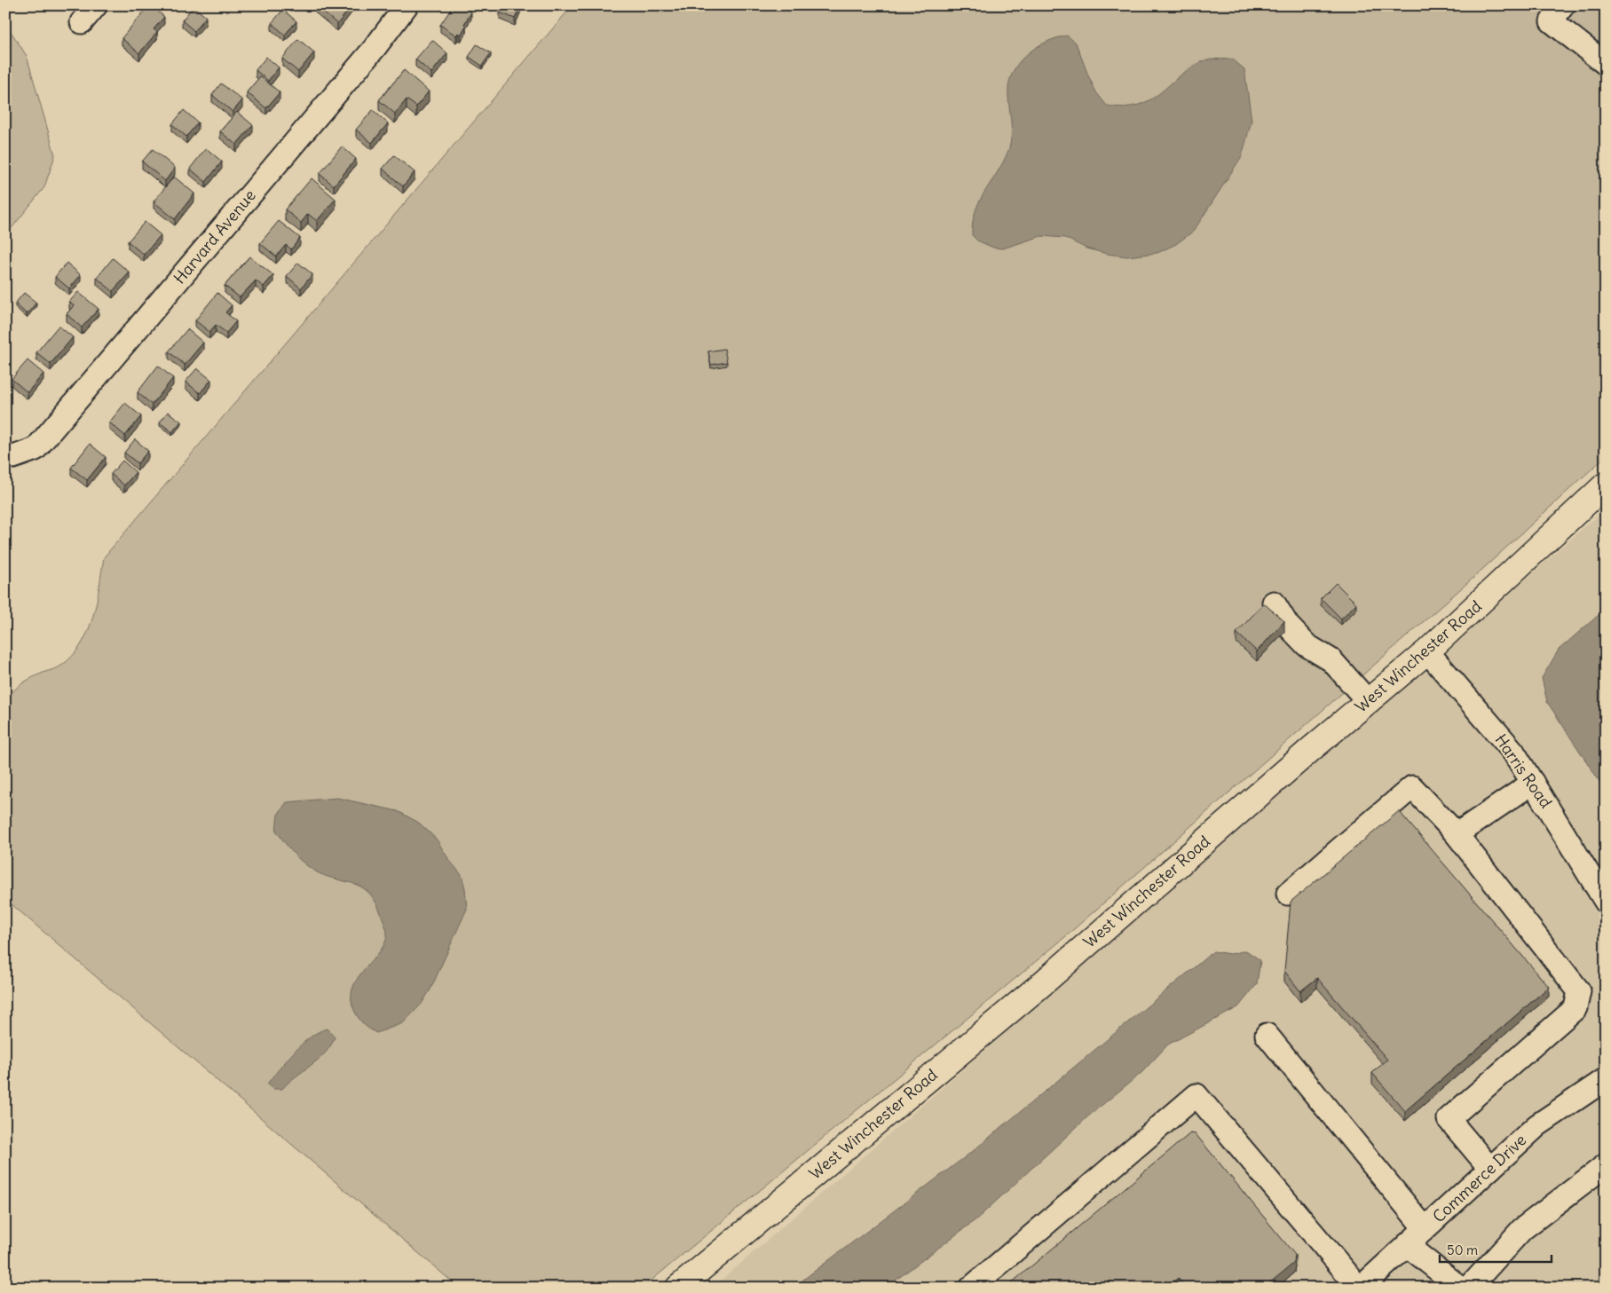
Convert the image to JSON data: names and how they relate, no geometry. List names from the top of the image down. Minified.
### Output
{"streets":{"main road":["West Winchester Road"],"street":["Harvard Avenue","Harris Road","Commerce Drive"]},"crossings":[["West Winchester Road","Harris Road"]],"scale_bar":"50 m"}
